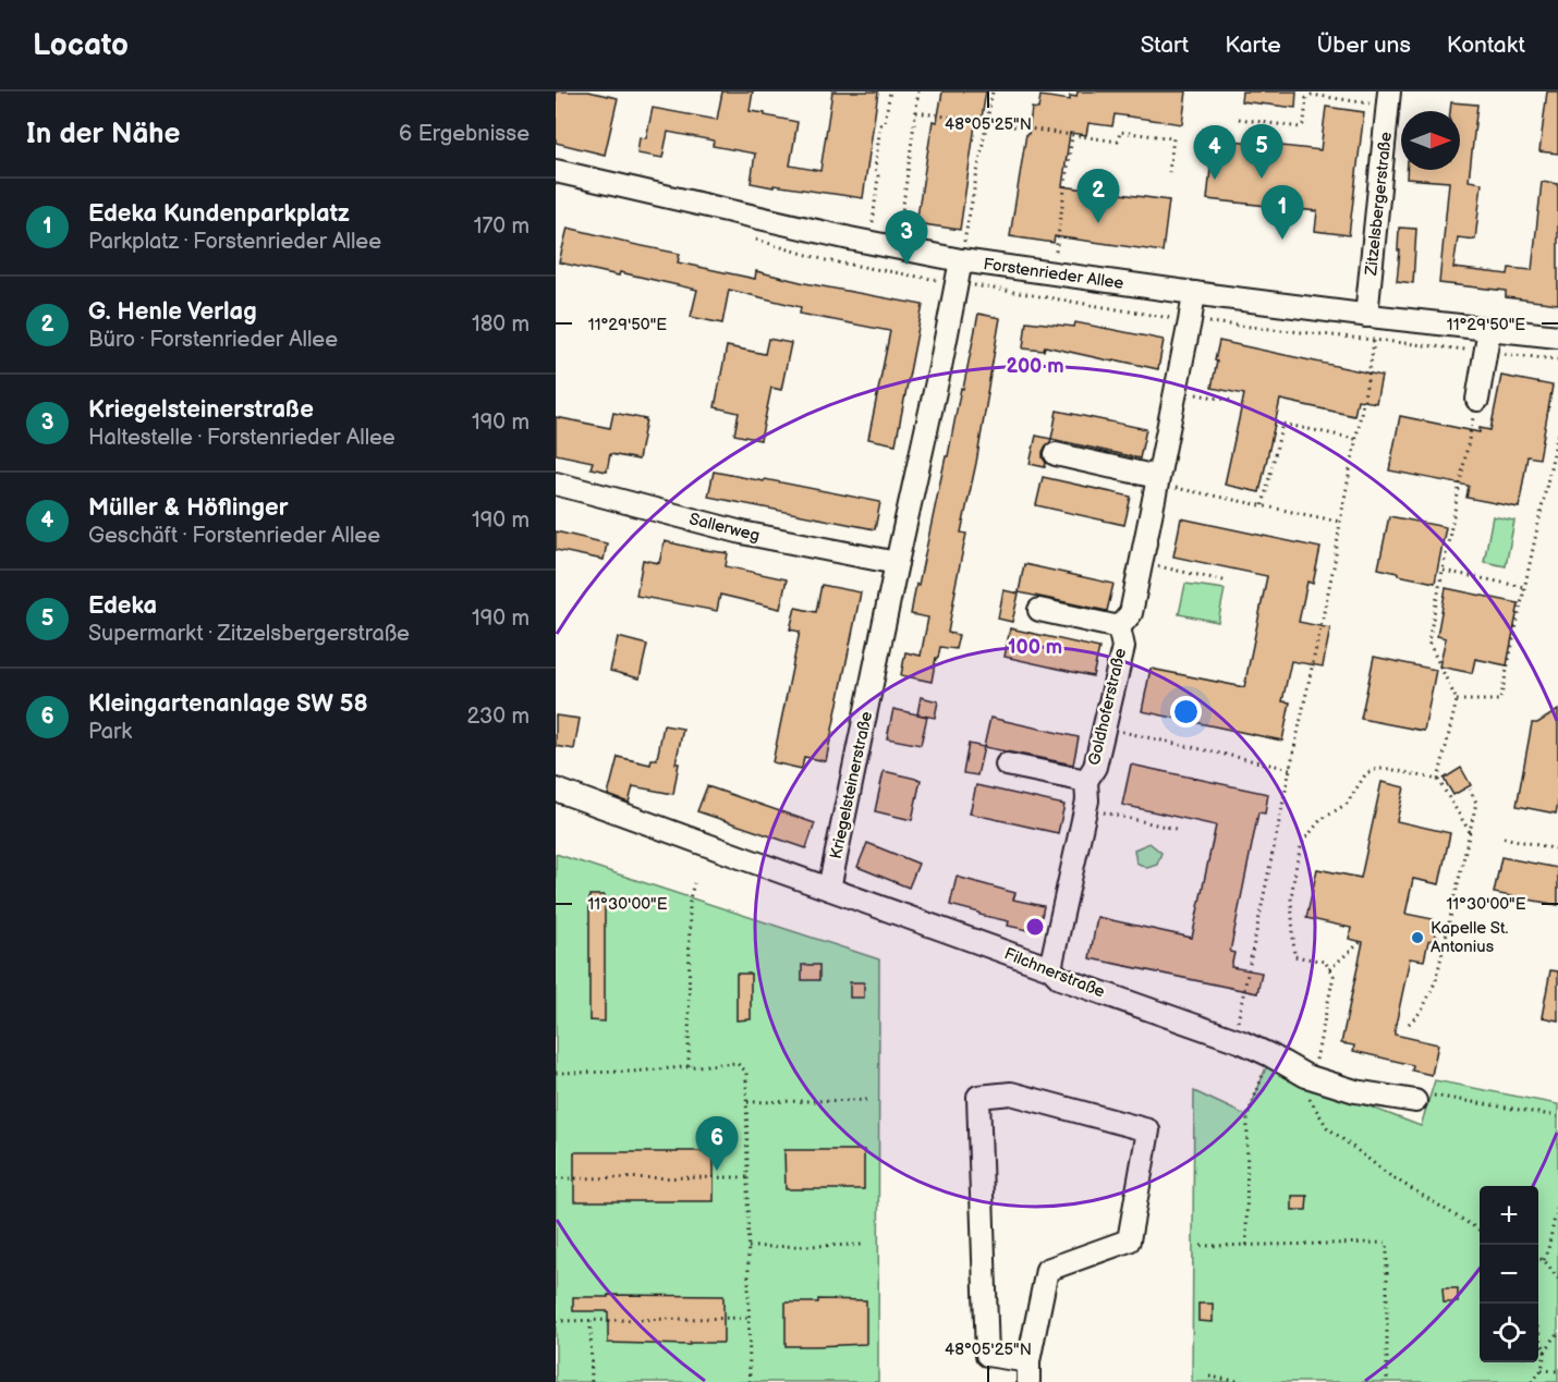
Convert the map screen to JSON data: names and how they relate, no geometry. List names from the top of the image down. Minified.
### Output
{"streets":{"street":["Zitzelsbergerstraße","Forstenrieder Allee","Sallerweg","Goldhoferstraße","Kriegelsteinerstraße","Filchnerstraße"]},"crossings":[["Zitzelsbergerstraße","Forstenrieder Allee"],["Forstenrieder Allee","Goldhoferstraße"],["Forstenrieder Allee","Kriegelsteinerstraße"],["Sallerweg","Kriegelsteinerstraße"],["Goldhoferstraße","Filchnerstraße"],["Kriegelsteinerstraße","Filchnerstraße"]],"places":["Kapelle St. Antonius"],"north":"right","page":{"header":"Locato","nav":["Start","Karte","Über uns","Kontakt"],"heading":["In der Nähe","6 Ergebnisse"],"pins":["5","4","2","1","3","6"],"list":[{"mark":"1","name":"Edeka Kundenparkplatz","note":"Parkplatz · Forstenrieder Allee","value":"170 m"},{"mark":"2","name":"G. Henle Verlag","note":"Büro · Forstenrieder Allee","value":"180 m"},{"mark":"3","name":"Kriegelsteinerstraße","note":"Haltestelle · Forstenrieder Allee","value":"190 m"},{"mark":"4","name":"Müller & Höflinger","note":"Geschäft · Forstenrieder Allee","value":"190 m"},{"mark":"5","name":"Edeka","note":"Supermarkt · Zitzelsbergerstraße","value":"190 m"},{"mark":"6","name":"Kleingartenanlage SW 58","note":"Park","value":"230 m"}],"map_buttons":["+","−"]},"coordinates":["48°05'25\"N","11°29'50\"E","11°30'00\"E"],"rings":["200 m","100 m"]}
